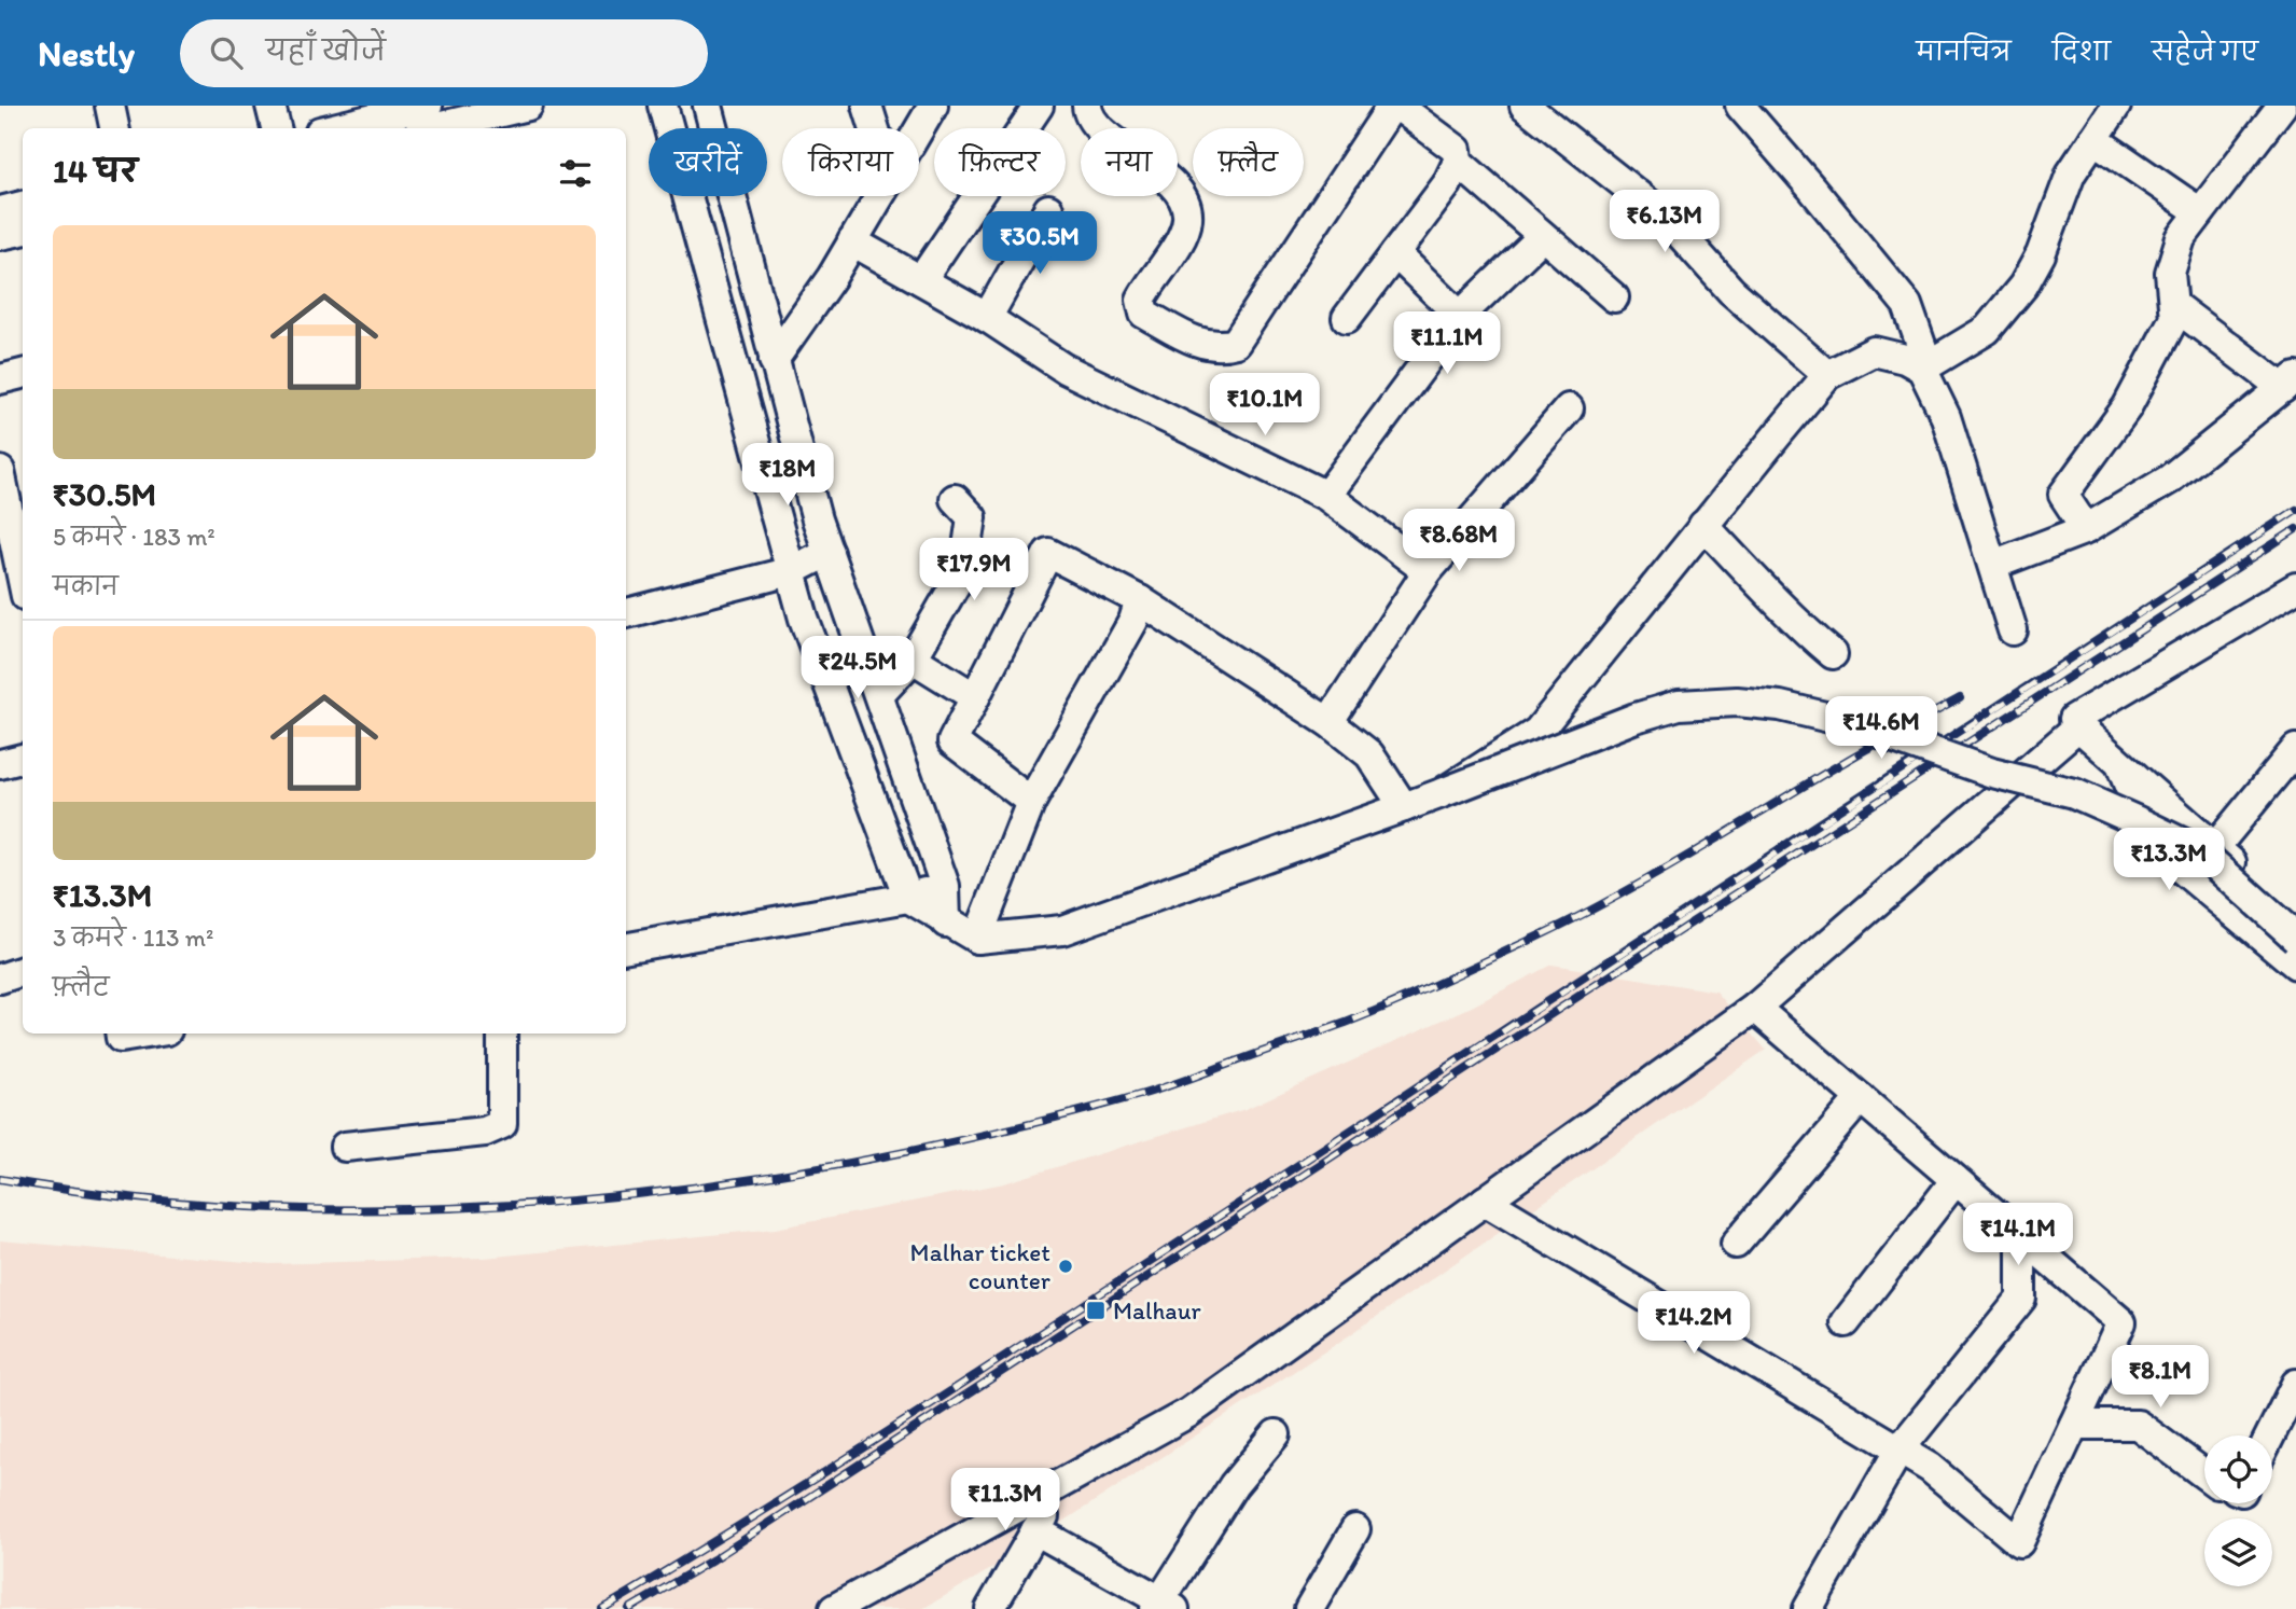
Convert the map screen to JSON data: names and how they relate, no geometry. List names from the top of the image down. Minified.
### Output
{"places":{"other":["Malhar ticket counter"],"transit":["Malhaur"]},"page":{"header":"Nestly","search":"यहाँ खोजें","nav":["मानचित्र","दिशा","सहेजे गए"],"chip":["खरीदें","किराया","फ़िल्टर","नया","फ़्लैट"],"heading":"14 घर","price":["₹6.13M","₹30.5M","₹11.1M","₹10.1M","₹18M","₹8.68M","₹17.9M","₹24.5M","₹14.6M","₹13.3M","₹14.1M","₹14.2M","₹8.1M","₹11.3M"],"list":[{"name":"₹30.5M","note":"5 कमरे · 183 m² · मकान"},{"name":"₹13.3M","note":"3 कमरे · 113 m² · फ़्लैट"}]}}
